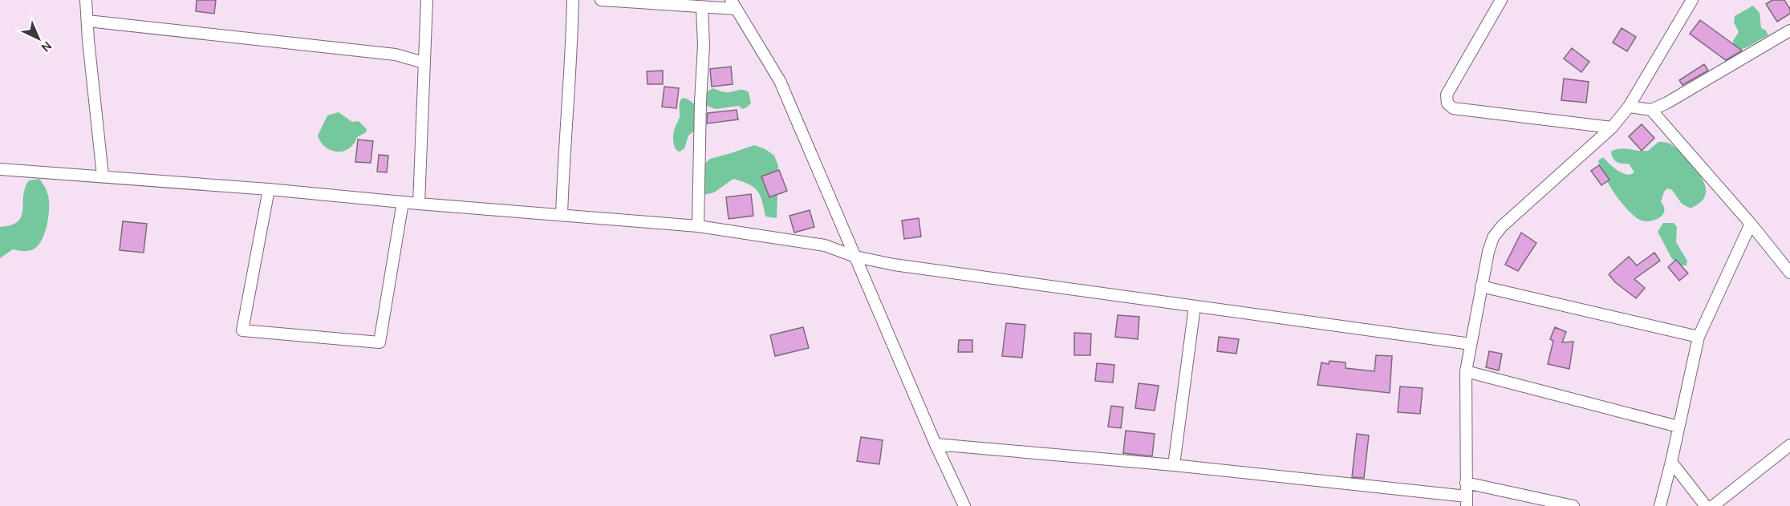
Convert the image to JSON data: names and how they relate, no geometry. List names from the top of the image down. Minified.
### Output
{"north":"bottom right"}
